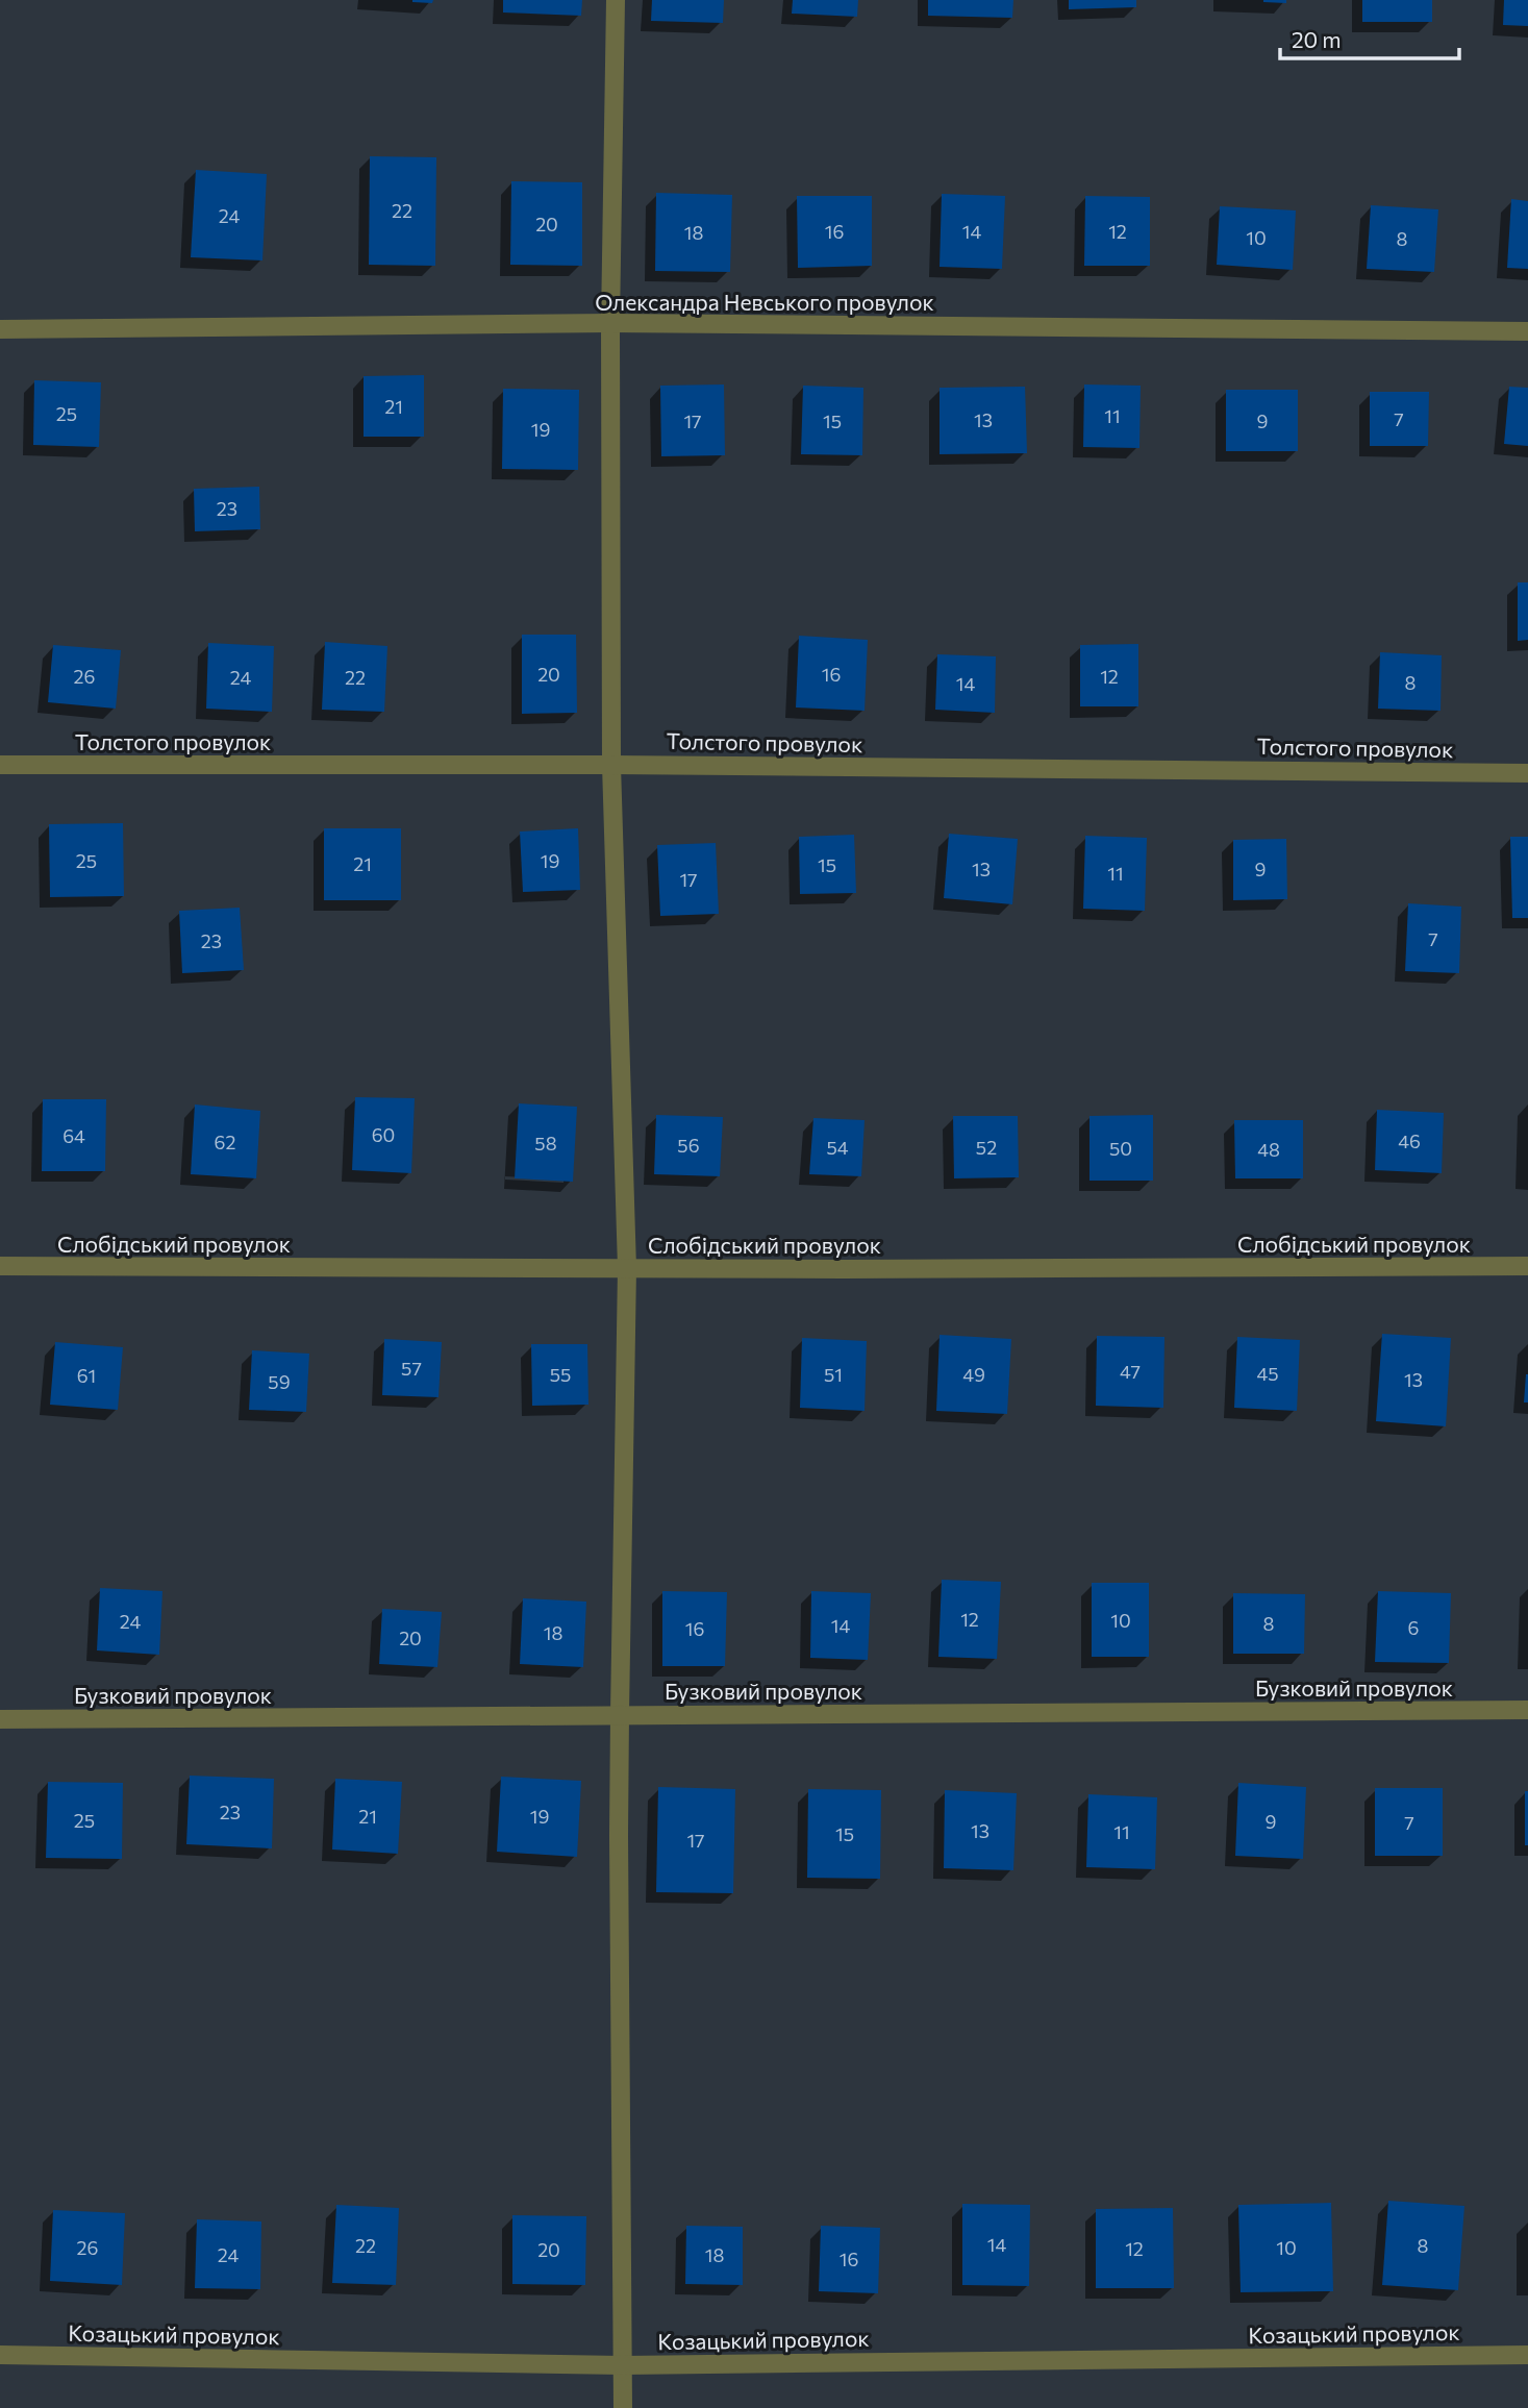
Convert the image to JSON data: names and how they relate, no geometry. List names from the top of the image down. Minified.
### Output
{"streets":{"street":["Олександра Невського провулок","Толстого провулок","Слобідський провулок","Бузковий провулок","Козацький провулок"]},"house_numbers":["22","24","20","16","14","12","18","10","8","21","25","11","7","13","17","15","9","19","23","20","16","26","12","24","22","8","14","25","19","21","15","13","9","11","17","7","23","60","64","46","62","58","56","54","52","50","48","57","47","45","55","51","49","61","13","59","12","10","24","8","14","6","16","18","20","23","21","19","25","9","7","13","11","15","17","14","22","8","26","10","12","20","24","18","16"],"scale_bar":"20 m"}
